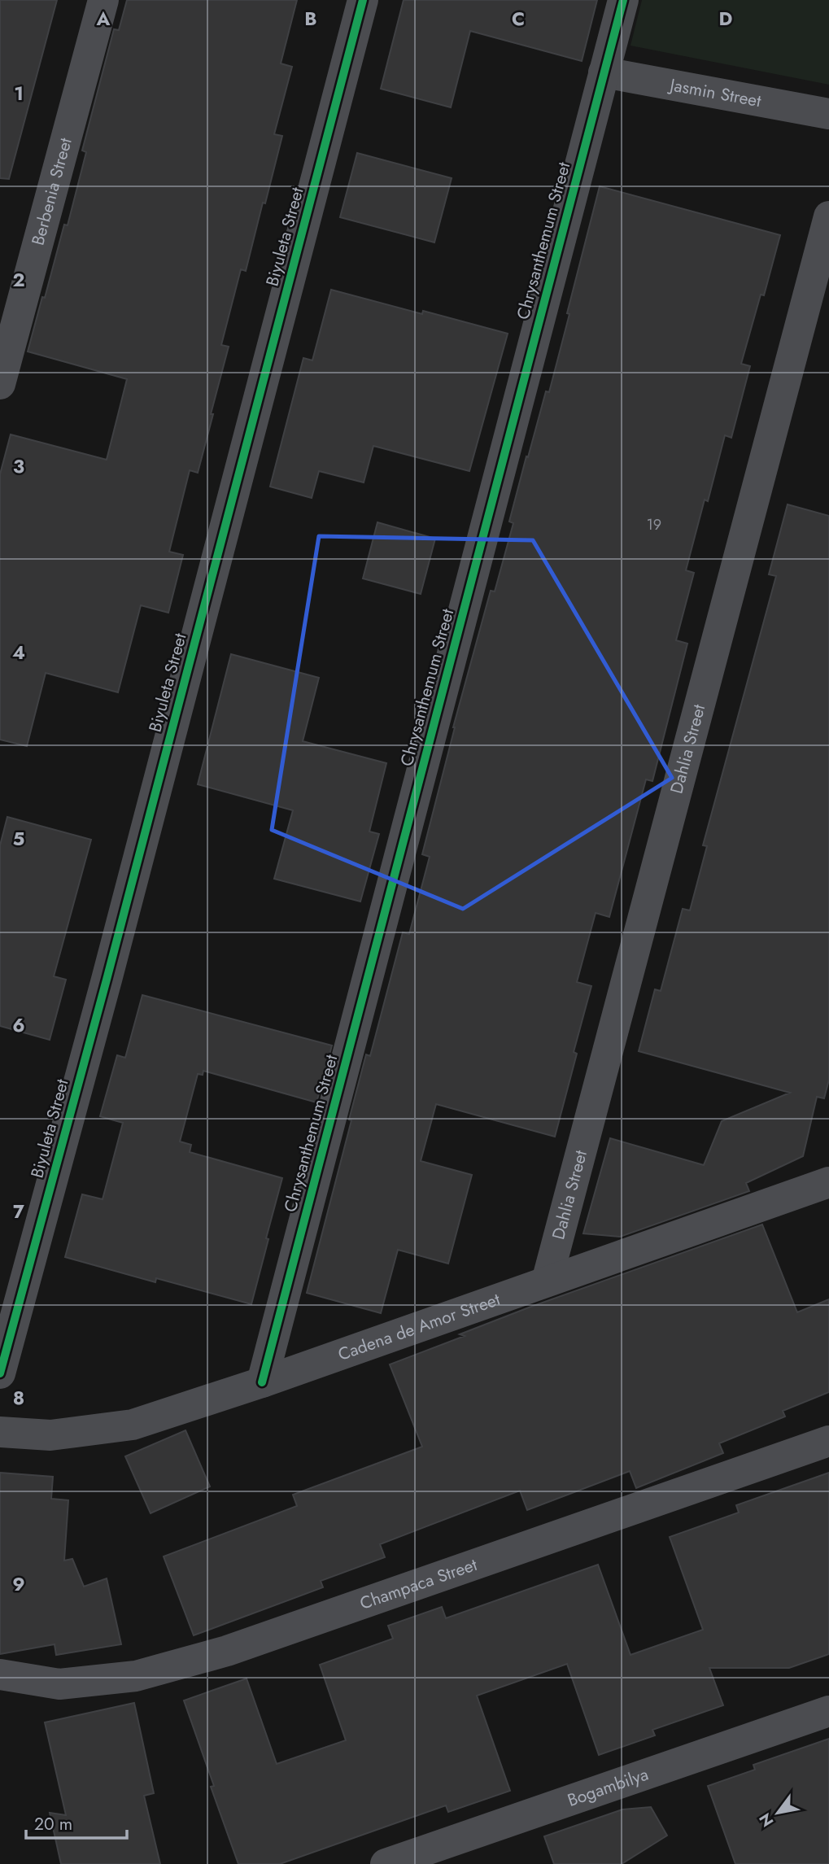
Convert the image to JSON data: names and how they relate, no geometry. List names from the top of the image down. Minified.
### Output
{"streets":{"street":["Jasmin Street","Berbenia Street","Biyuleta Street","Chrysanthemum Street","Dahlia Street","Cadena de Amor Street","Champaca Street","Bogambilya"]},"crossings":[["Jasmin Street","Chrysanthemum Street"],["Chrysanthemum Street","Cadena de Amor Street"],["Dahlia Street","Cadena de Amor Street"]],"house_numbers":["19"],"scale_bar":"20 m","north":"bottom left","grid":{"columns":["A","B","C","D"],"rows":["1","2","3","4","5","6","7","8","9"]}}
